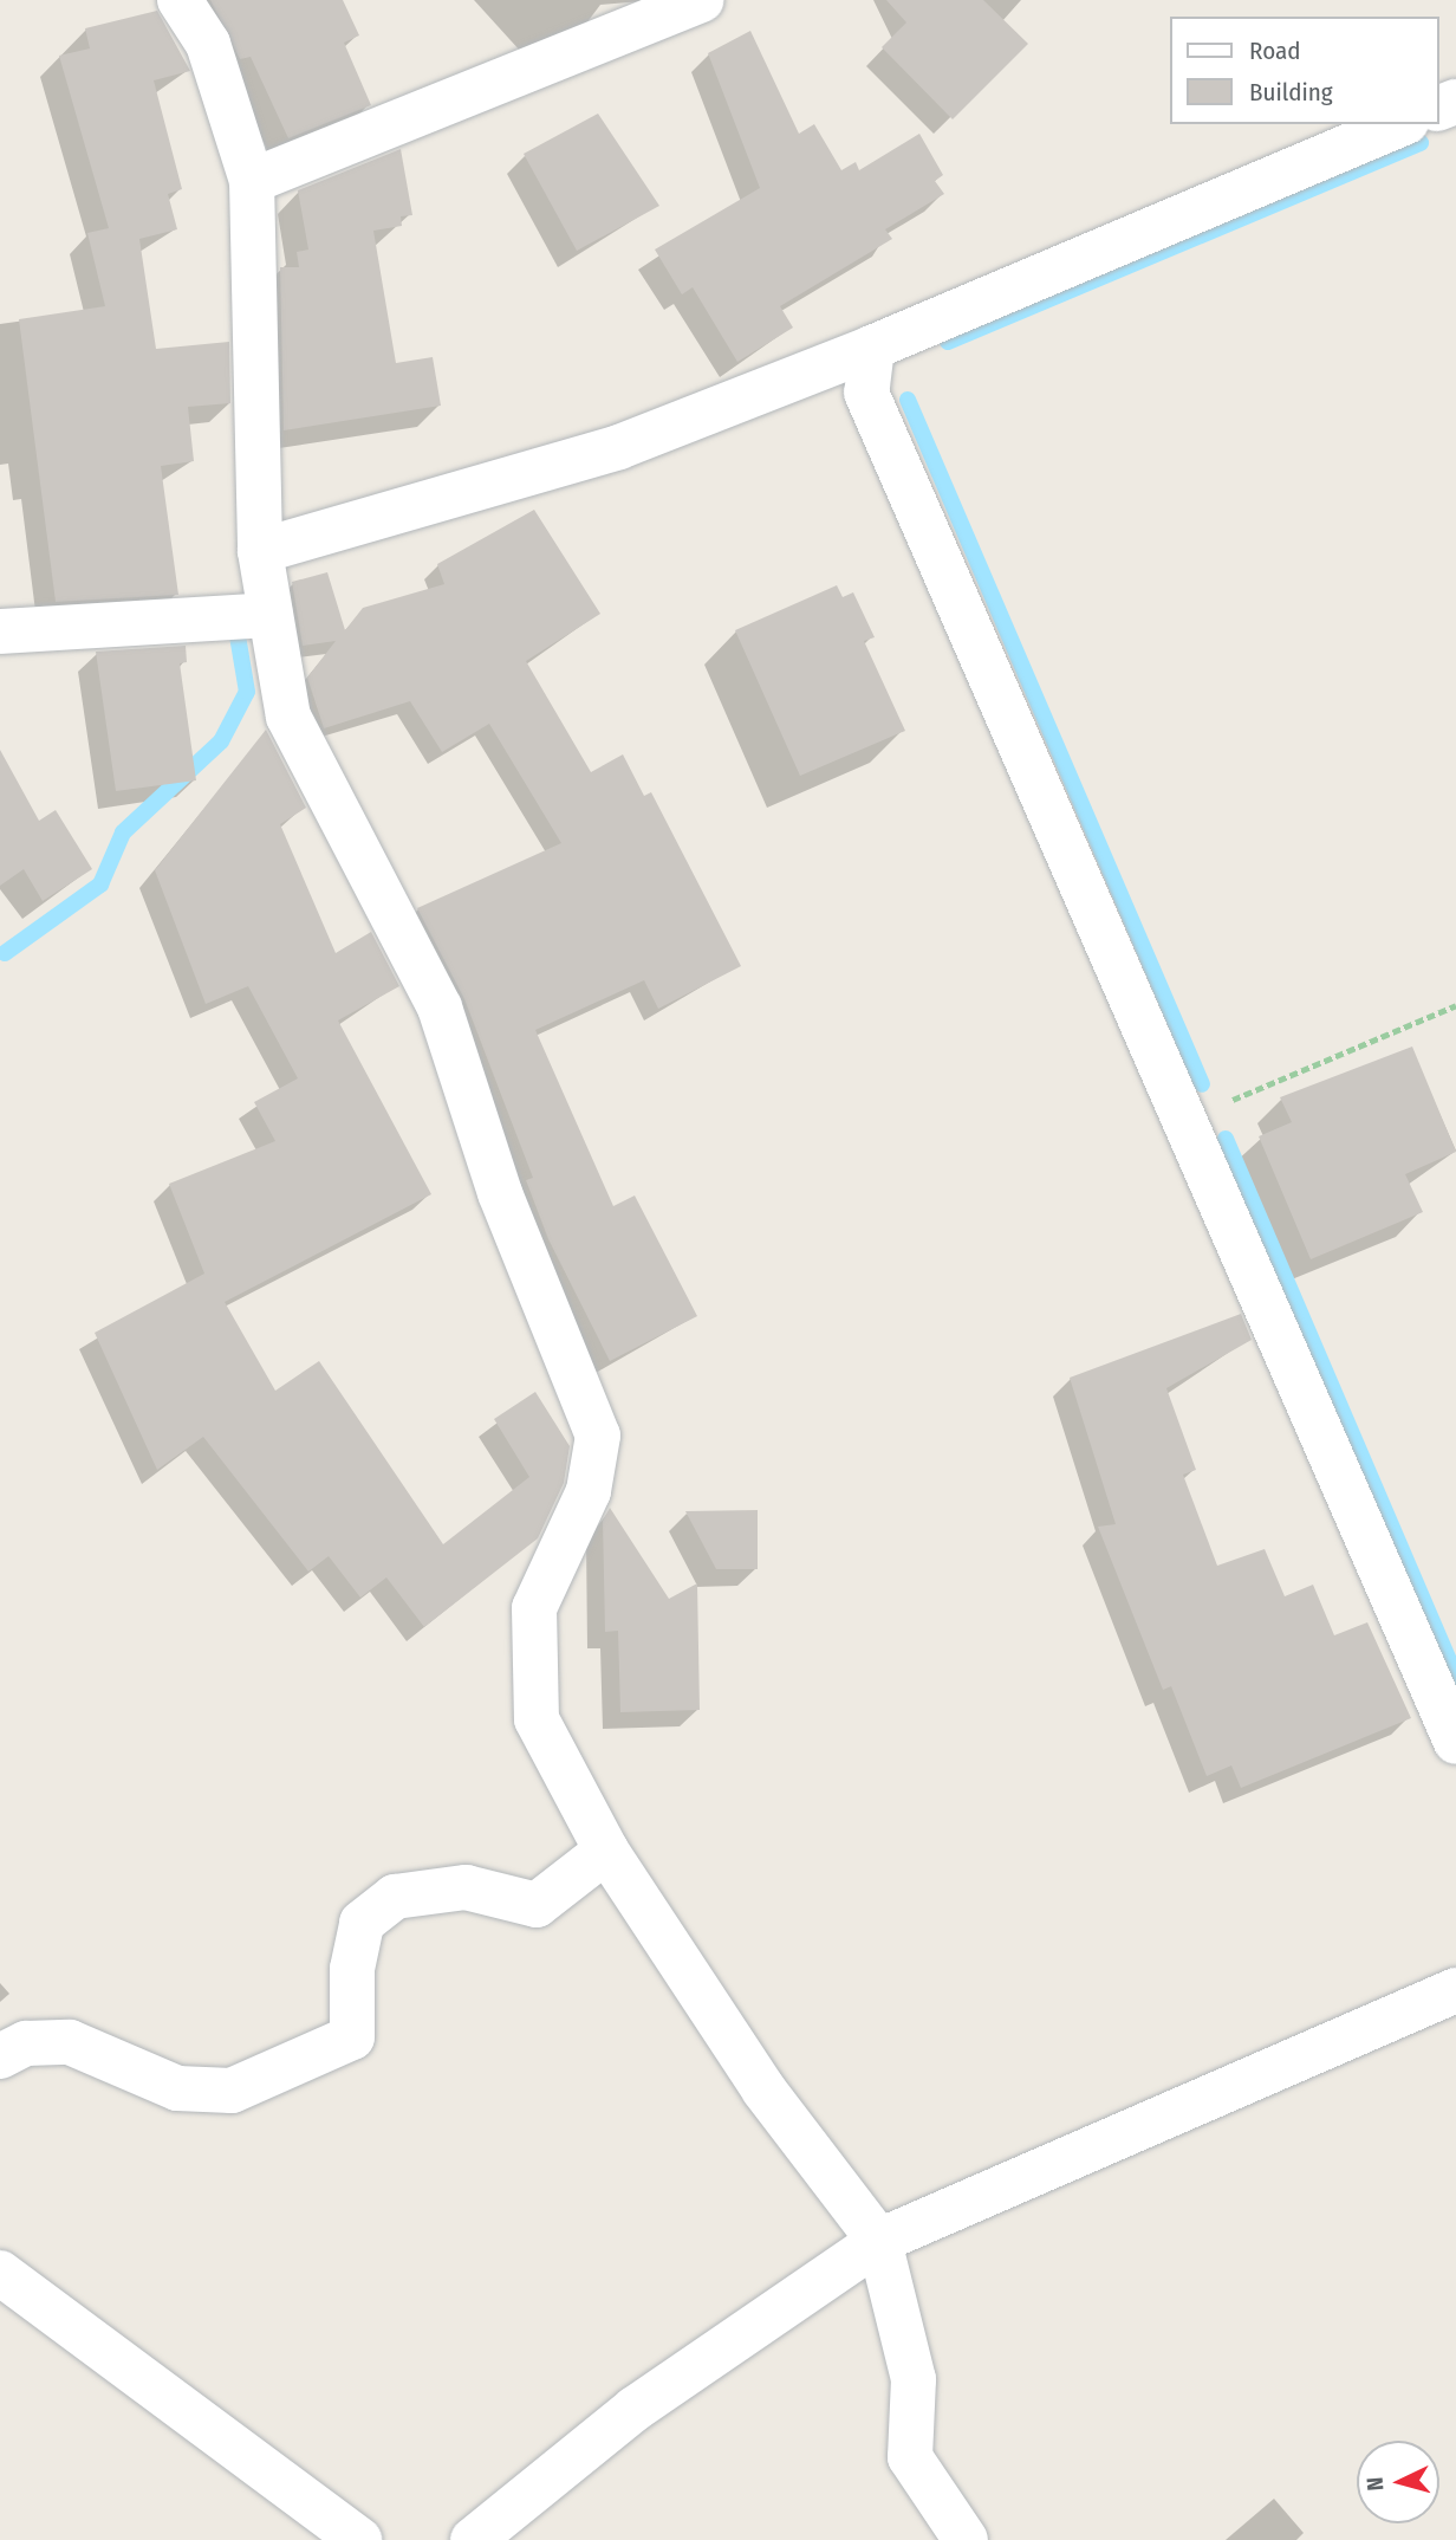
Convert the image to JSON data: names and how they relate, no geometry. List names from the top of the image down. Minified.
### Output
{"legend":["Road","Building"],"north":"left"}
